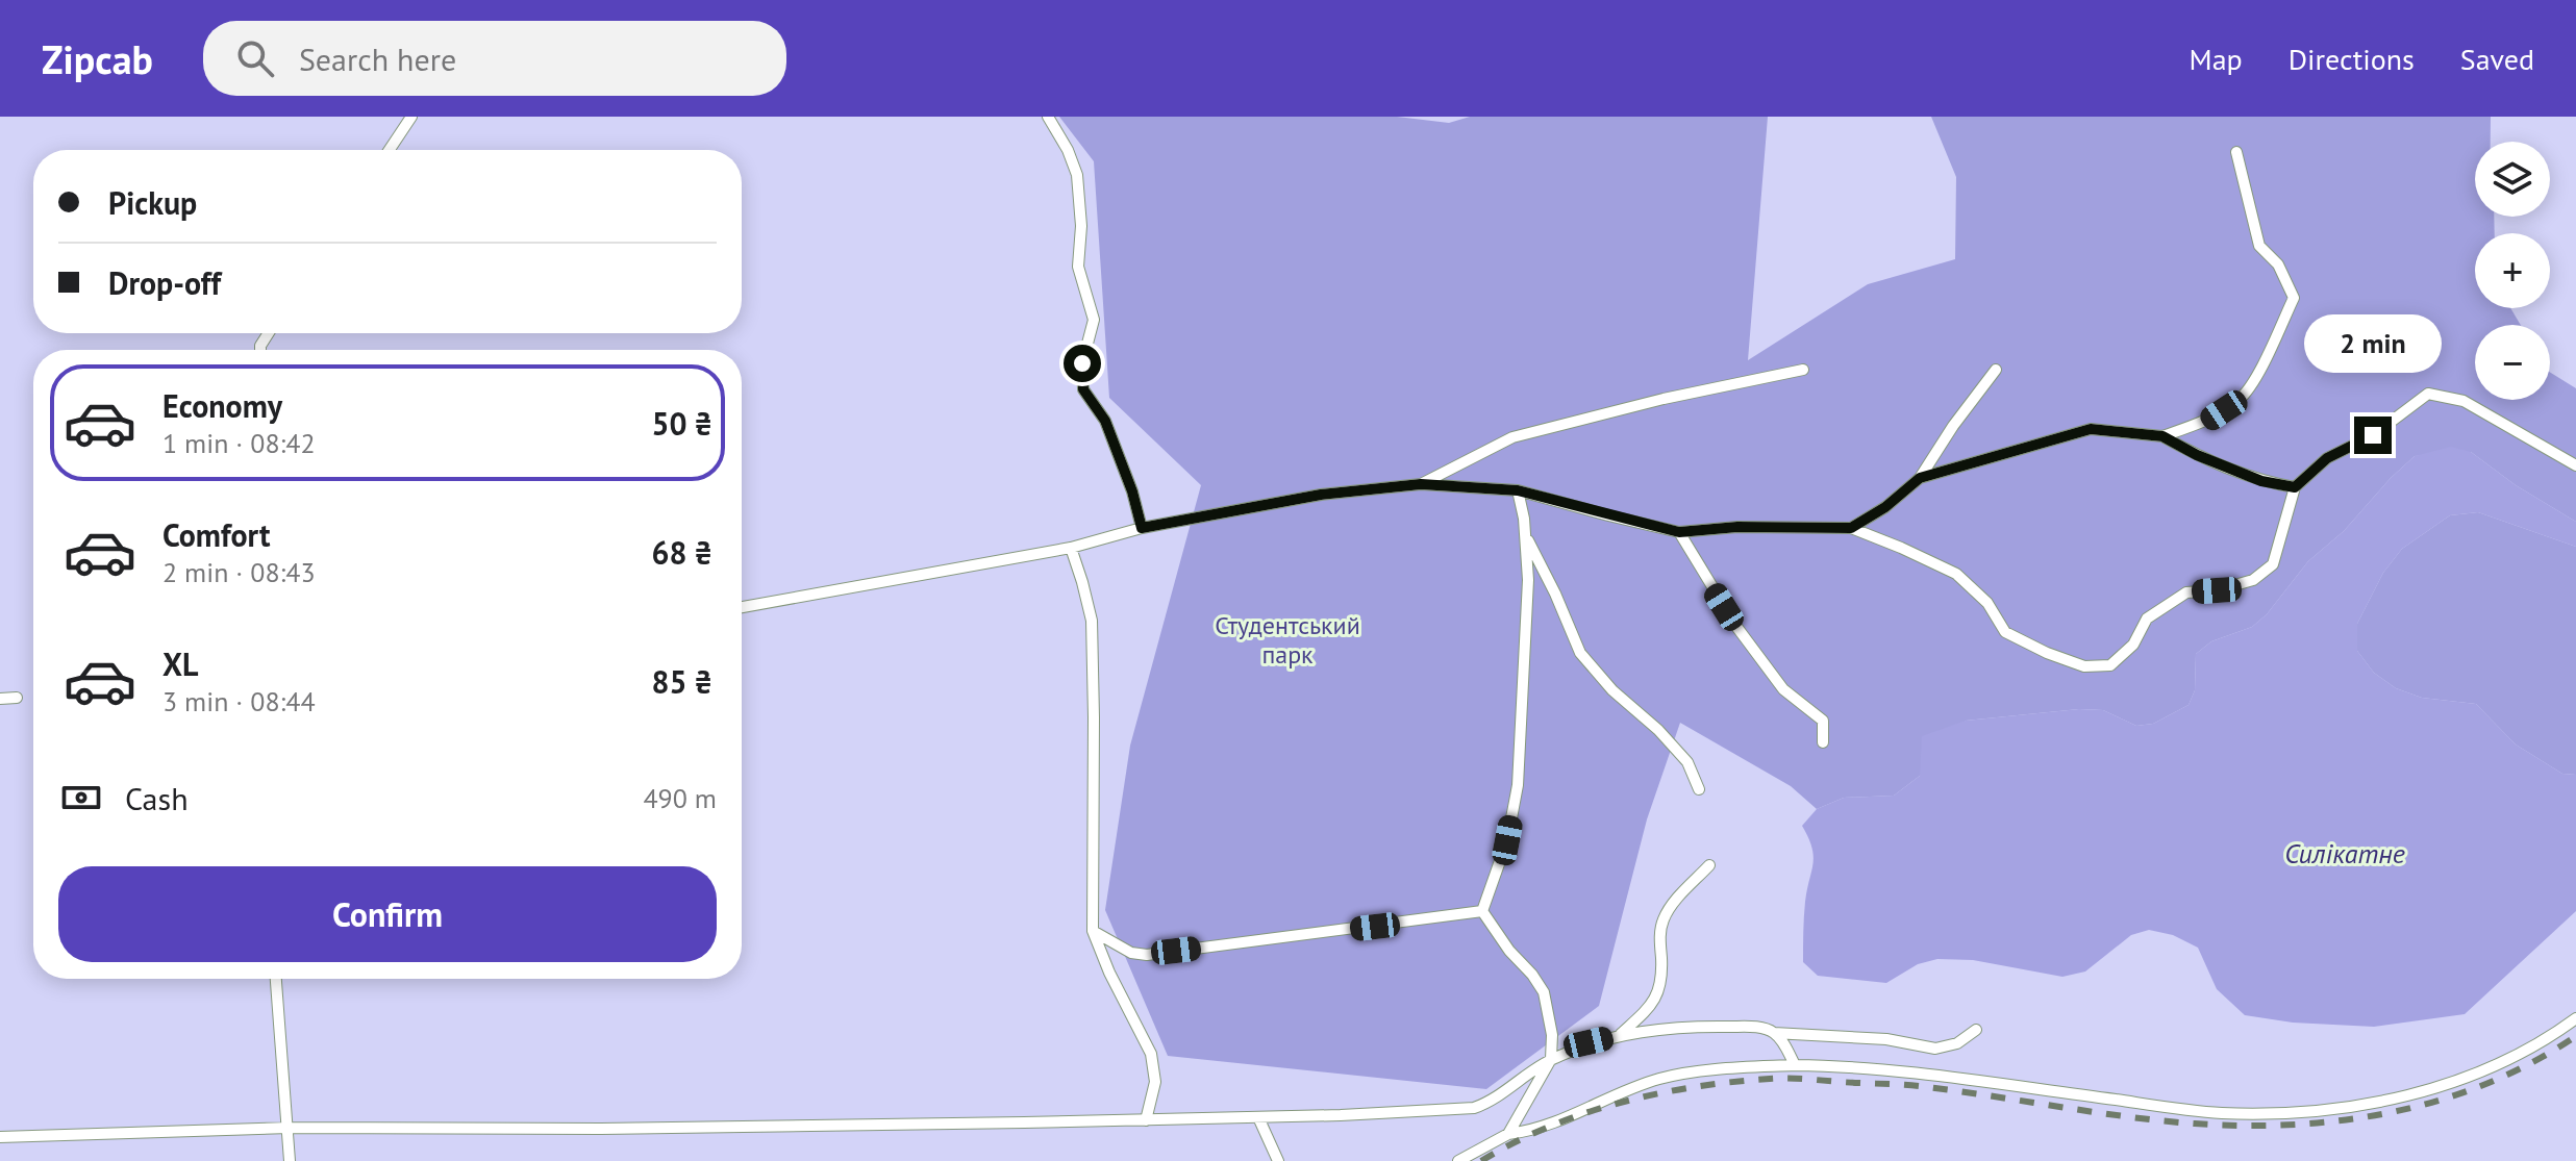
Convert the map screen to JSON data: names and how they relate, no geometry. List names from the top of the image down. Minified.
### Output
{"water":["Силікатне"],"parks":["Студентський парк"],"page":{"header":"Zipcab","search":"Search here","nav":["Map","Directions","Saved"],"map_buttons":["+","−"],"banner":["Pickup","Drop-off"],"bubble":"2 min","list":[{"name":"Economy","note":"1 min · 08:42","value":"50 ₴"},{"name":"Comfort","note":"2 min · 08:43","value":"68 ₴"},{"name":"XL","note":"3 min · 08:44","value":"85 ₴"}],"pay":["Cash","490 m"],"buttons":"Confirm"}}
